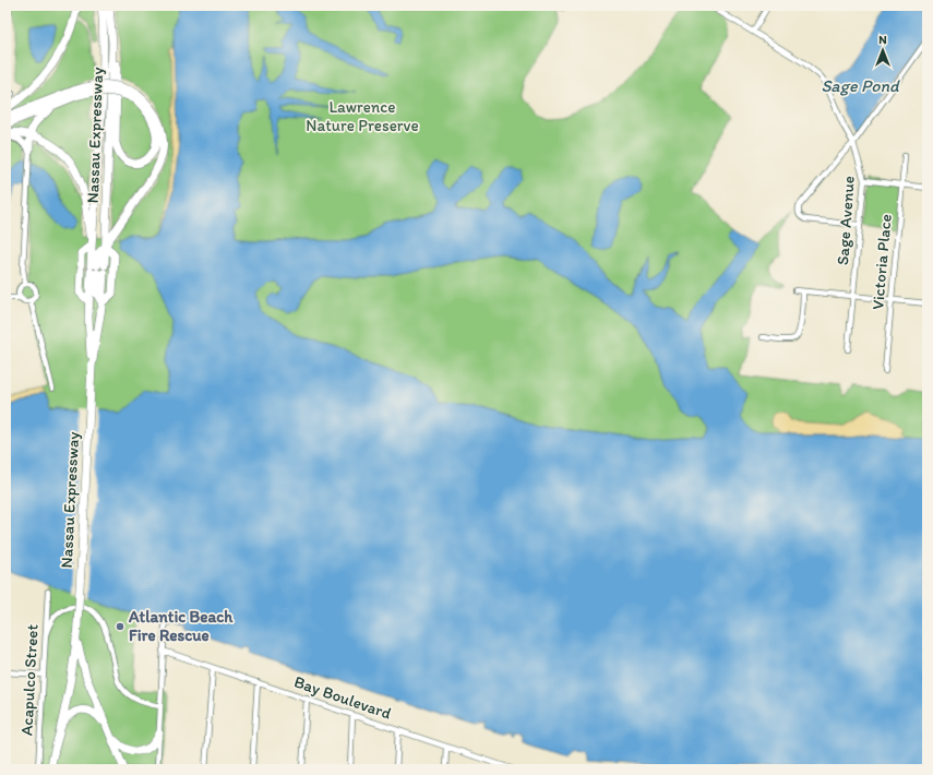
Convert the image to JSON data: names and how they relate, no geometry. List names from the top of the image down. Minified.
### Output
{"streets":{"highway":["Nassau Expressway"],"street":["Sage Avenue","Victoria Place","Acapulco Street","Bay Boulevard"]},"water":["Sage Pond"],"parks":["Lawrence Nature Preserve"],"places":["Atlantic Beach Fire Rescue"],"north":"top"}
